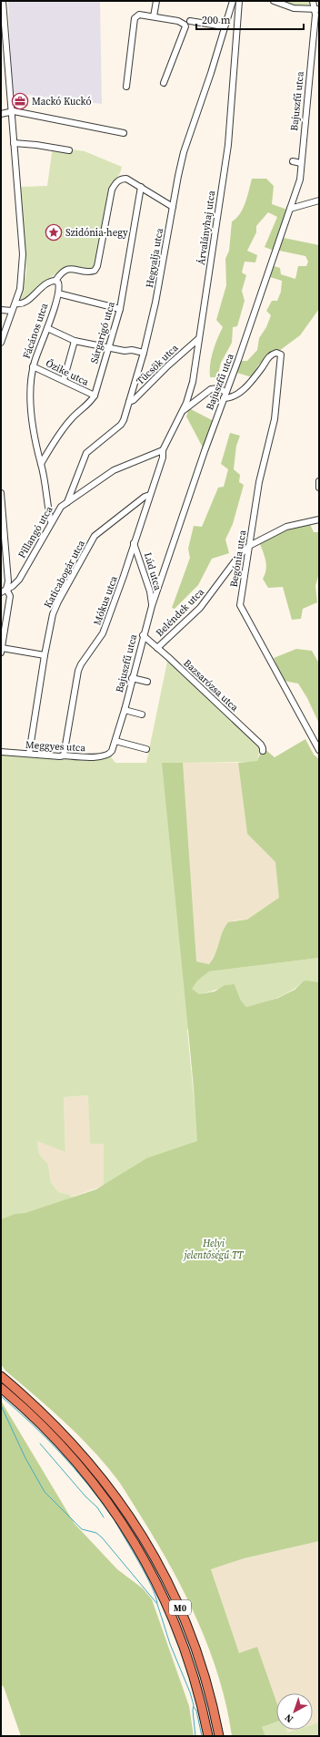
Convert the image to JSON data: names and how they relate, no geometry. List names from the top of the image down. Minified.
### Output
{"streets":{"highway":["M0"],"street":["Bajuszfű utca","Árvalányhaj utca","Hegyalja utca","Fácános utca","Sárgarigó utca","Tücsök utca","Őzike utca","Pillangó utca","Begónia utca","Lúd utca","Katicabogár utca","Mókus utca","Beléndek utca","Bazsarózsa utca","Meggyes utca"]},"crossings":[["Bajuszfű utca","Begónia utca"],["Bajuszfű utca","Lúd utca"],["Bajuszfű utca","Bazsarózsa utca"],["Bajuszfű utca","Meggyes utca"],["Árvalányhaj utca","Tücsök utca"],["Árvalányhaj utca","Pillangó utca"],["Árvalányhaj utca","Mókus utca"],["Hegyalja utca","Tücsök utca"],["Hegyalja utca","Pillangó utca"],["Fácános utca","Sárgarigó utca"],["Fácános utca","Őzike utca"],["Fácános utca","Pillangó utca"],["Sárgarigó utca","Őzike utca"],["Pillangó utca","Mókus utca"],["Begónia utca","Beléndek utca"],["Lúd utca","Mókus utca"],["Katicabogár utca","Mókus utca"],["Katicabogár utca","Meggyes utca"],["Mókus utca","Meggyes utca"],["Beléndek utca","Bazsarózsa utca"]],"parks":["Helyi jelentőségű TT"],"places":{"office":["Mackó Kuckó"],"place":["Szidónia-hegy"]},"scale_bar":"200 m","north":"bottom left"}
